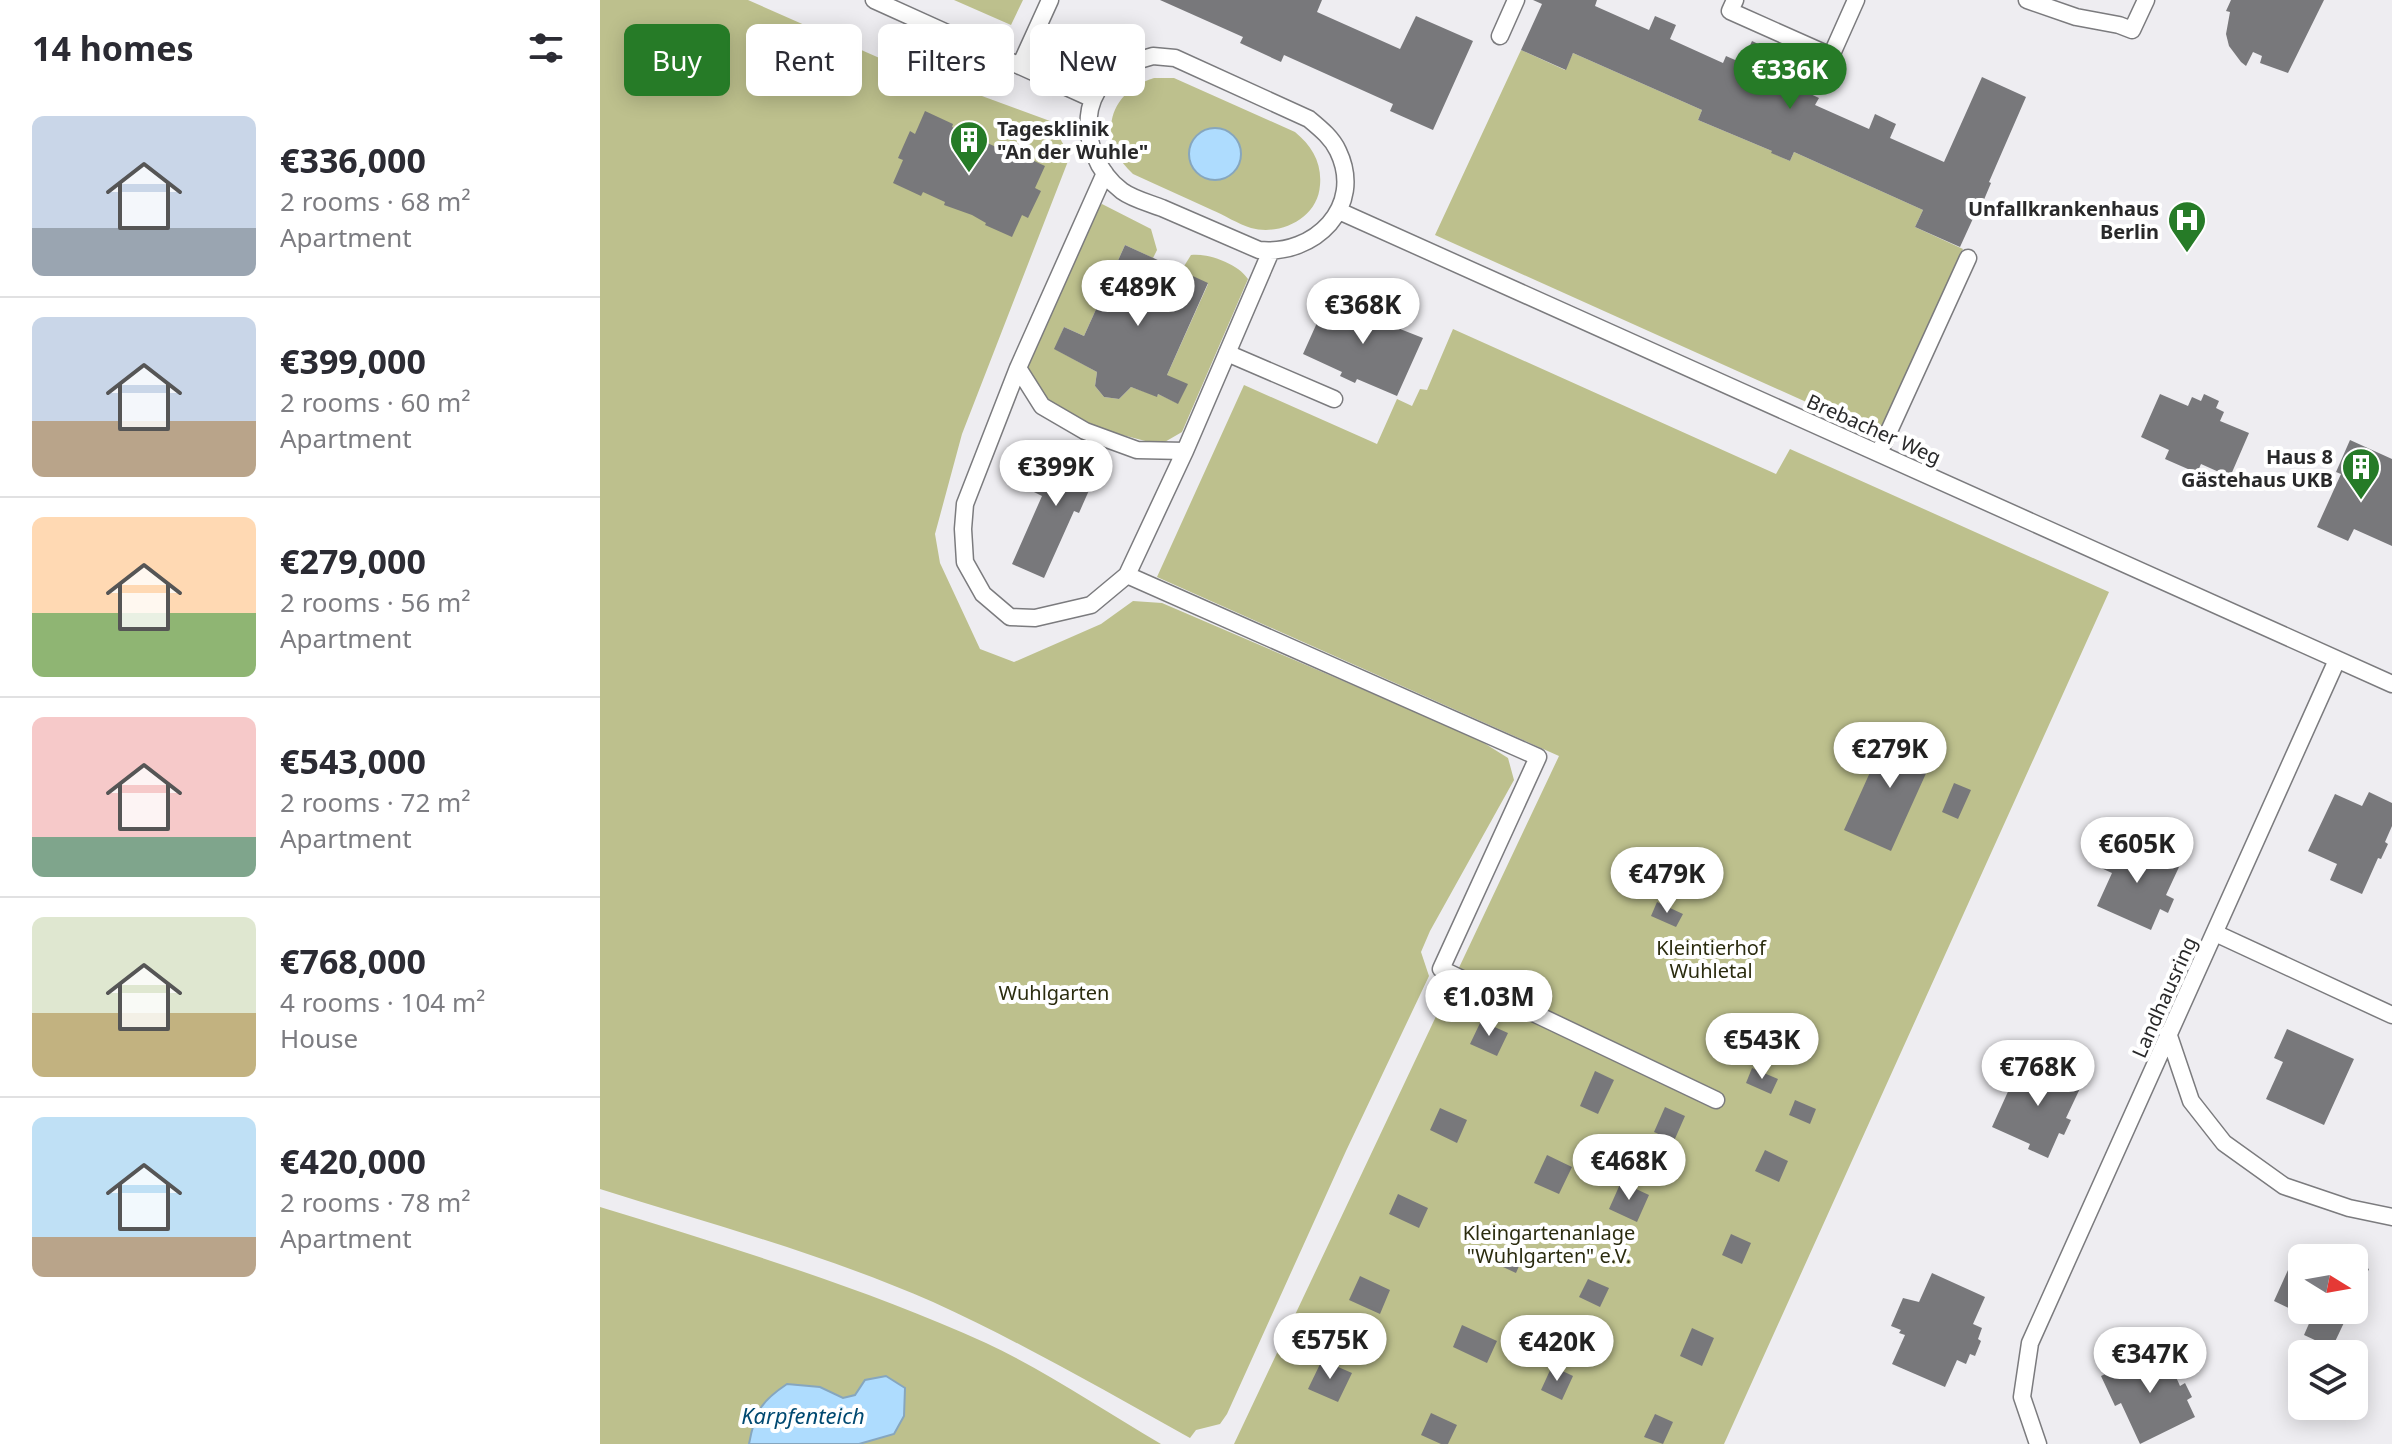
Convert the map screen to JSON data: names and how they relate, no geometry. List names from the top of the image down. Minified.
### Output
{"streets":{"lane":["Brebacher Weg","Landhausring"]},"crossings":[["Brebacher Weg","Landhausring"]],"water":["Karpfenteich"],"parks":["Kleintierhof Wuhletal","Wuhlgarten","Kleingartenanlage \"Wuhlgarten\" e.V."],"places":{"building":["Tagesklinik \"An der Wuhle\"","Haus 8 Gästehaus UKB"],"hospital":["Unfallkrankenhaus Berlin"]},"north":"right","page":{"heading":"14 homes","chip":["Buy","Rent","Filters","New"],"price":["€336K","€489K","€368K","€399K","€279K","€605K","€479K","€1.03M","€543K","€768K","€468K","€575K","€420K","€347K"],"list":[{"name":"€336,000","note":"2 rooms · 68 m² · Apartment"},{"name":"€399,000","note":"2 rooms · 60 m² · Apartment"},{"name":"€279,000","note":"2 rooms · 56 m² · Apartment"},{"name":"€543,000","note":"2 rooms · 72 m² · Apartment"},{"name":"€768,000","note":"4 rooms · 104 m² · House"},{"name":"€420,000","note":"2 rooms · 78 m² · Apartment"}]}}
